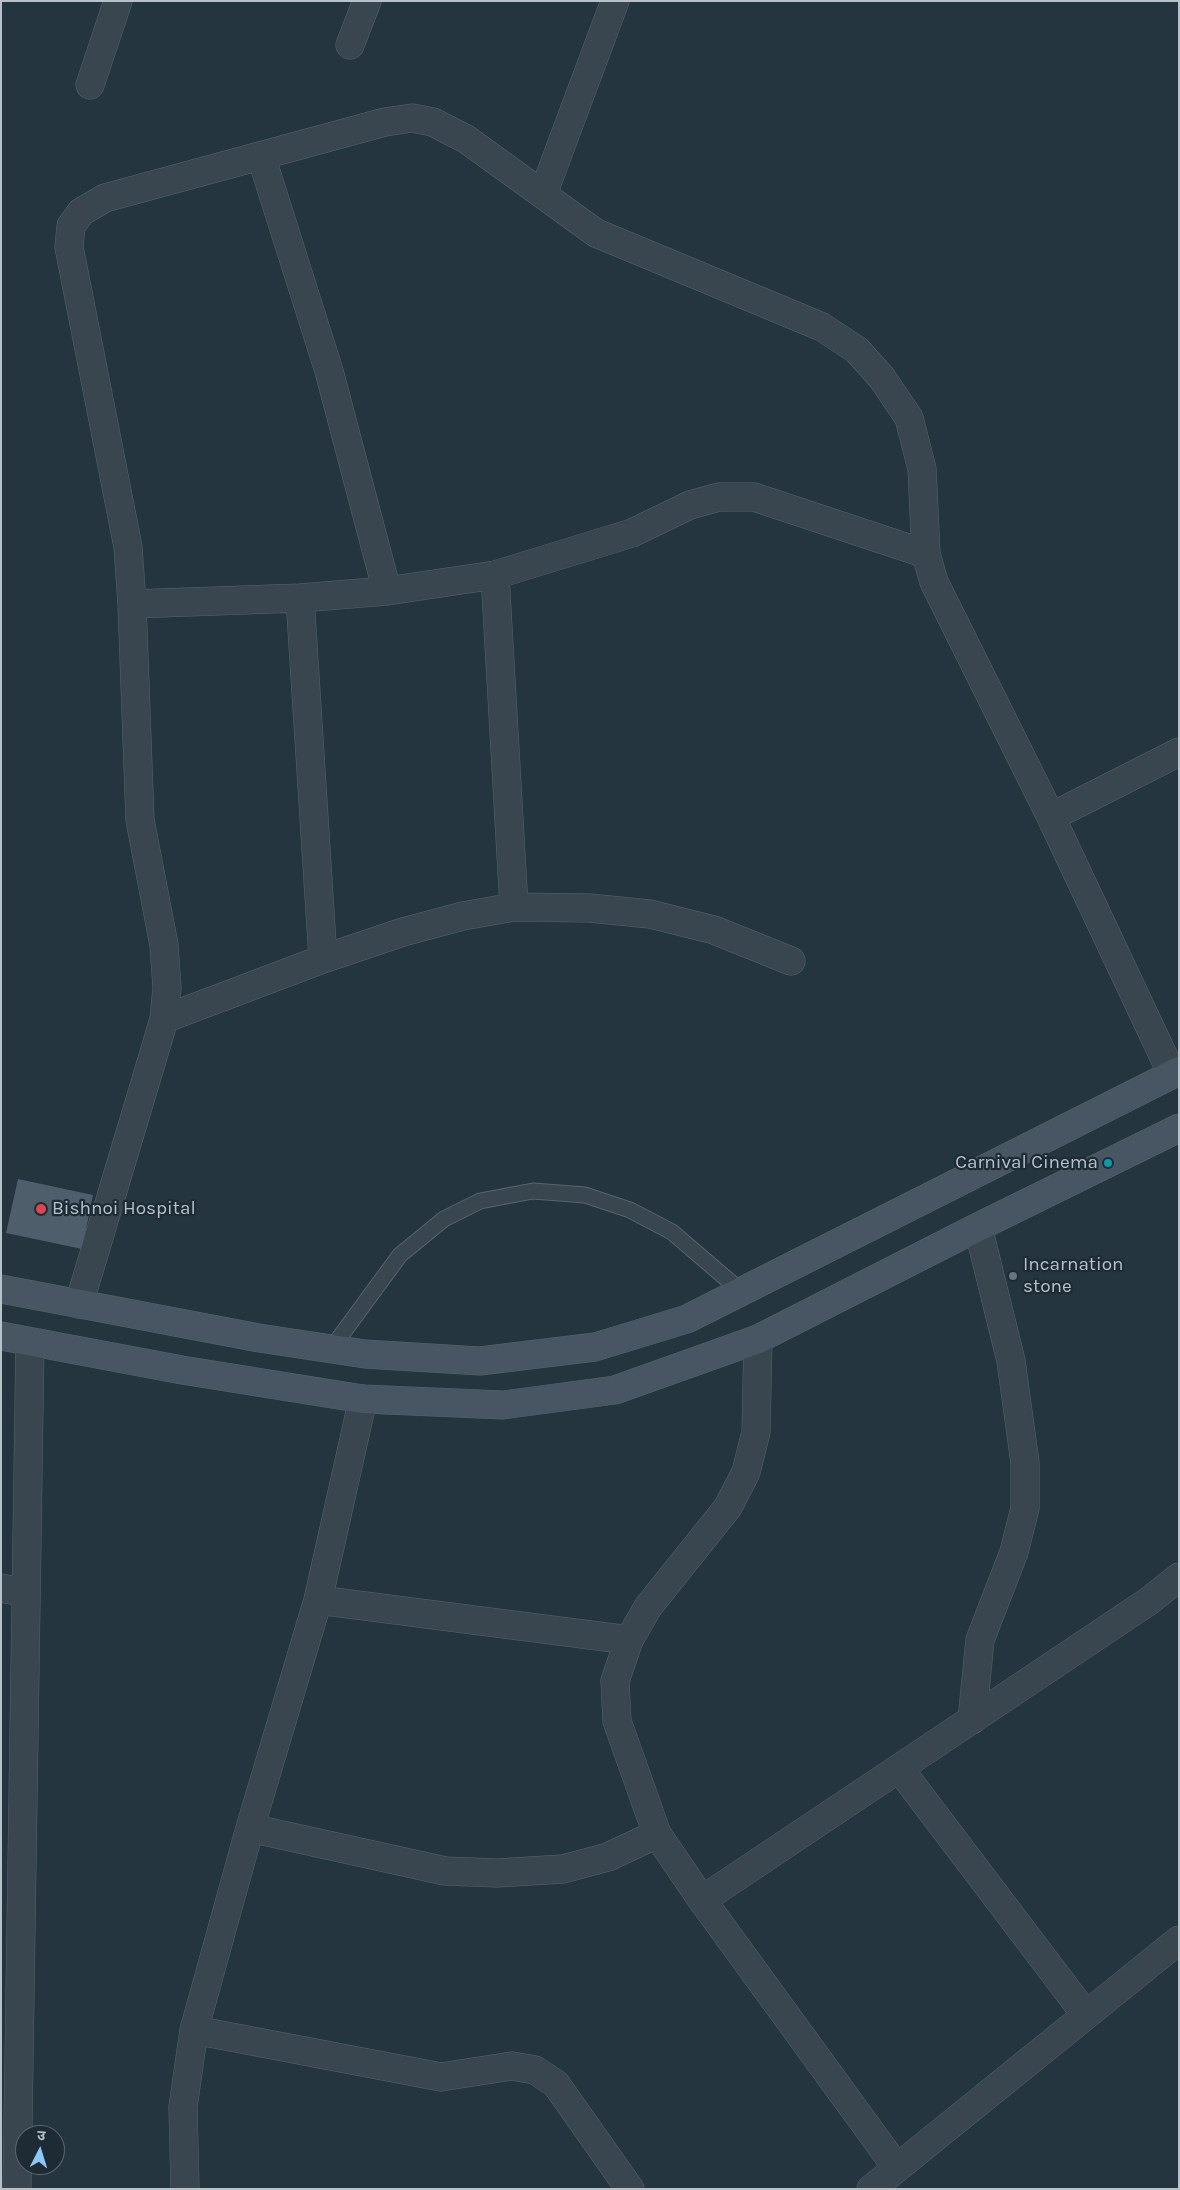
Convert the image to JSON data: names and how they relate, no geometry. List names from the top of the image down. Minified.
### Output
{"places":["Carnival Cinema","Bishnoi Hospital","Incarnation stone"],"north":"top"}
